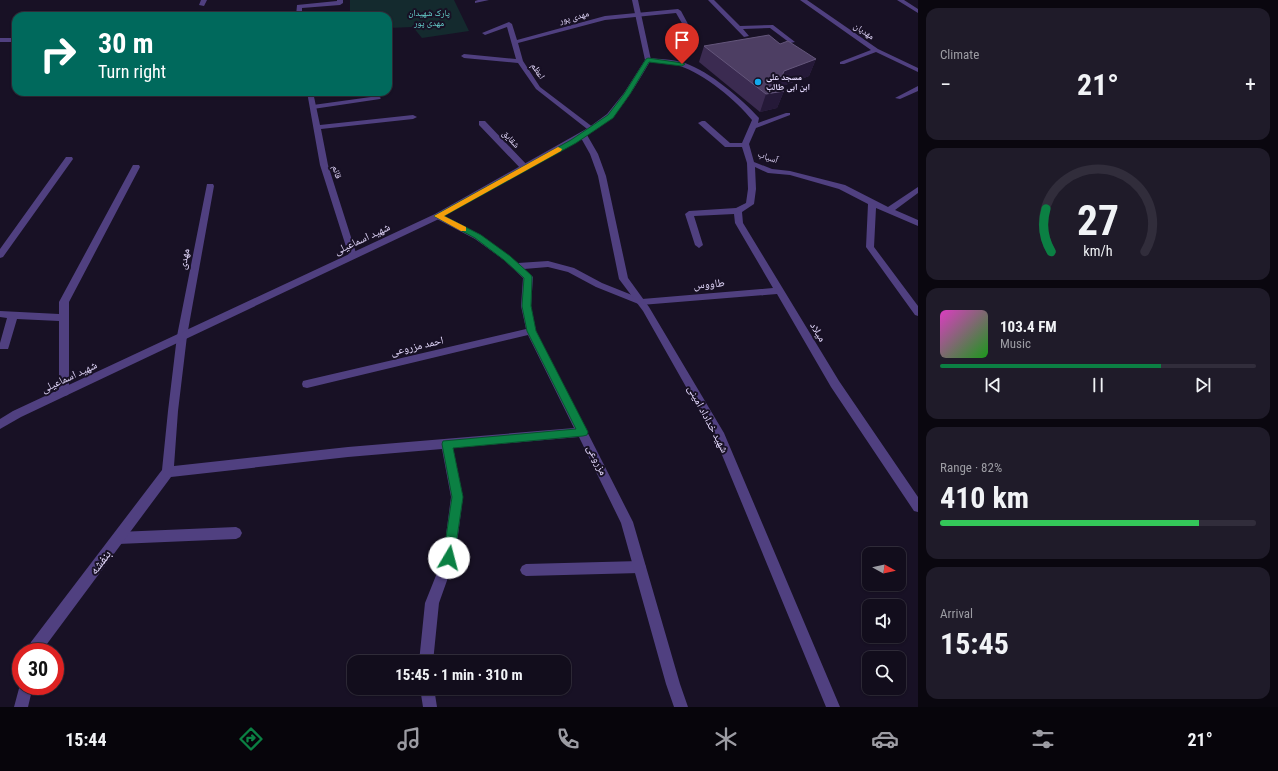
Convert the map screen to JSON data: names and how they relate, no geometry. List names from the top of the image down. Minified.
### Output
{"streets":{"street":["مهدی پور","مهدیان","اعظم","شقایق","آسیاب","قائم","شهید اسماعیلی","مهدی","طاووس","میلاد","احمد مزروعی","شهید خداداد امینی","مزروعی","بنفشه"]},"crossings":[["مهدی پور","اعظم"],["اعظم","شهید اسماعیلی"],["اعظم","شهید خداداد امینی"],["شقایق","شهید اسماعیلی"],["قائم","شهید اسماعیلی"],["شهید اسماعیلی","مهدی"],["شهید اسماعیلی","شهید خداداد امینی"],["شهید اسماعیلی","مزروعی"],["مهدی","بنفشه"],["طاووس","میلاد"],["طاووس","شهید خداداد امینی"],["احمد مزروعی","مزروعی"]],"parks":["پارک شهیدان مهدی پور"],"places":["مسجد علی ابن ابی طالب"],"north":"right","page":{"tile":["Climate",["Range · 82%","410 km"],["Arrival","15:45"]],"turn":["30 m","Turn right"],"heat":["−","21°","+"],"song":["103.4 FM","Music"],"limit":"30","trip":"15:45 · 1 min · 310 m","tabs":["15:44","21°"],"gauge":["27","km/h"]}}
